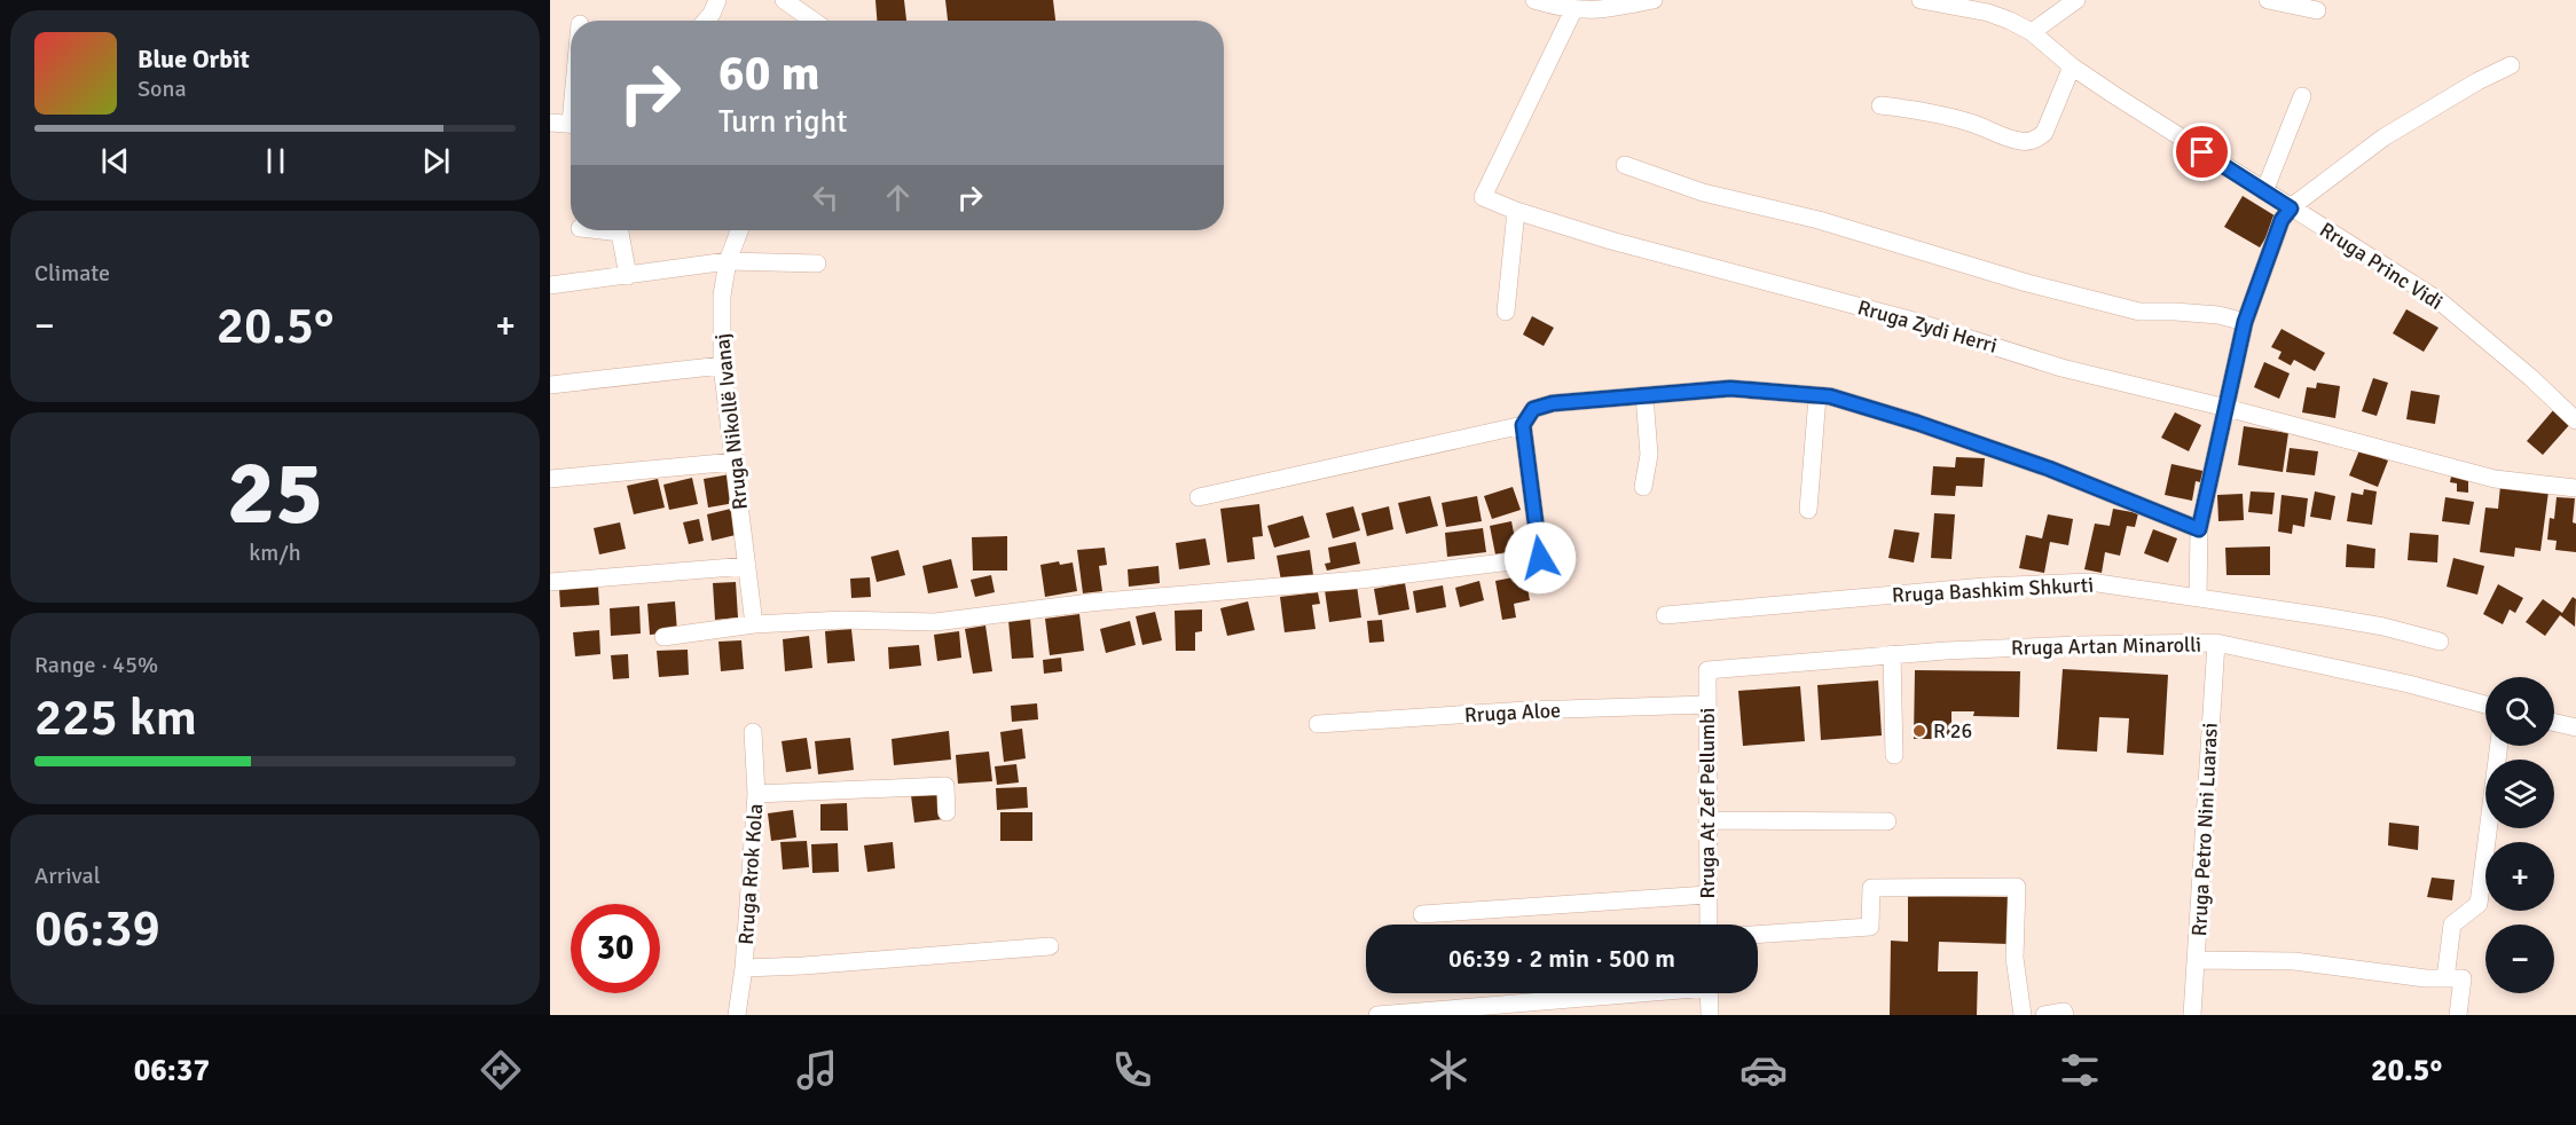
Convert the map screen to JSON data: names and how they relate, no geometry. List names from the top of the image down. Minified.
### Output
{"streets":{"street":["Rruga Princ Vidi","Rruga Zydi Herri","Rruga Nikollë Ivanaj","Rruga Bashkim Shkurti","Rruga Artan Minarolli","Rruga Aloe","Rruga At Zef Pellumbi","Rruga Petro Nini Luarasi","Rruga Rrok Kola"]},"crossings":[["Rruga Artan Minarolli","Rruga At Zef Pellumbi"],["Rruga Artan Minarolli","Rruga Petro Nini Luarasi"],["Rruga Aloe","Rruga At Zef Pellumbi"]],"places":["R 26"],"page":{"turn":["60 m","Turn right"],"song":["Blue Orbit","Sona"],"tile":["Climate",["25","km/h"],["Range · 45%","225 km"],["Arrival","06:39"]],"heat":["−","20.5°","+"],"map_buttons":["+","−"],"limit":"30","trip":"06:39 · 2 min · 500 m","tabs":["06:37","20.5°"]}}
